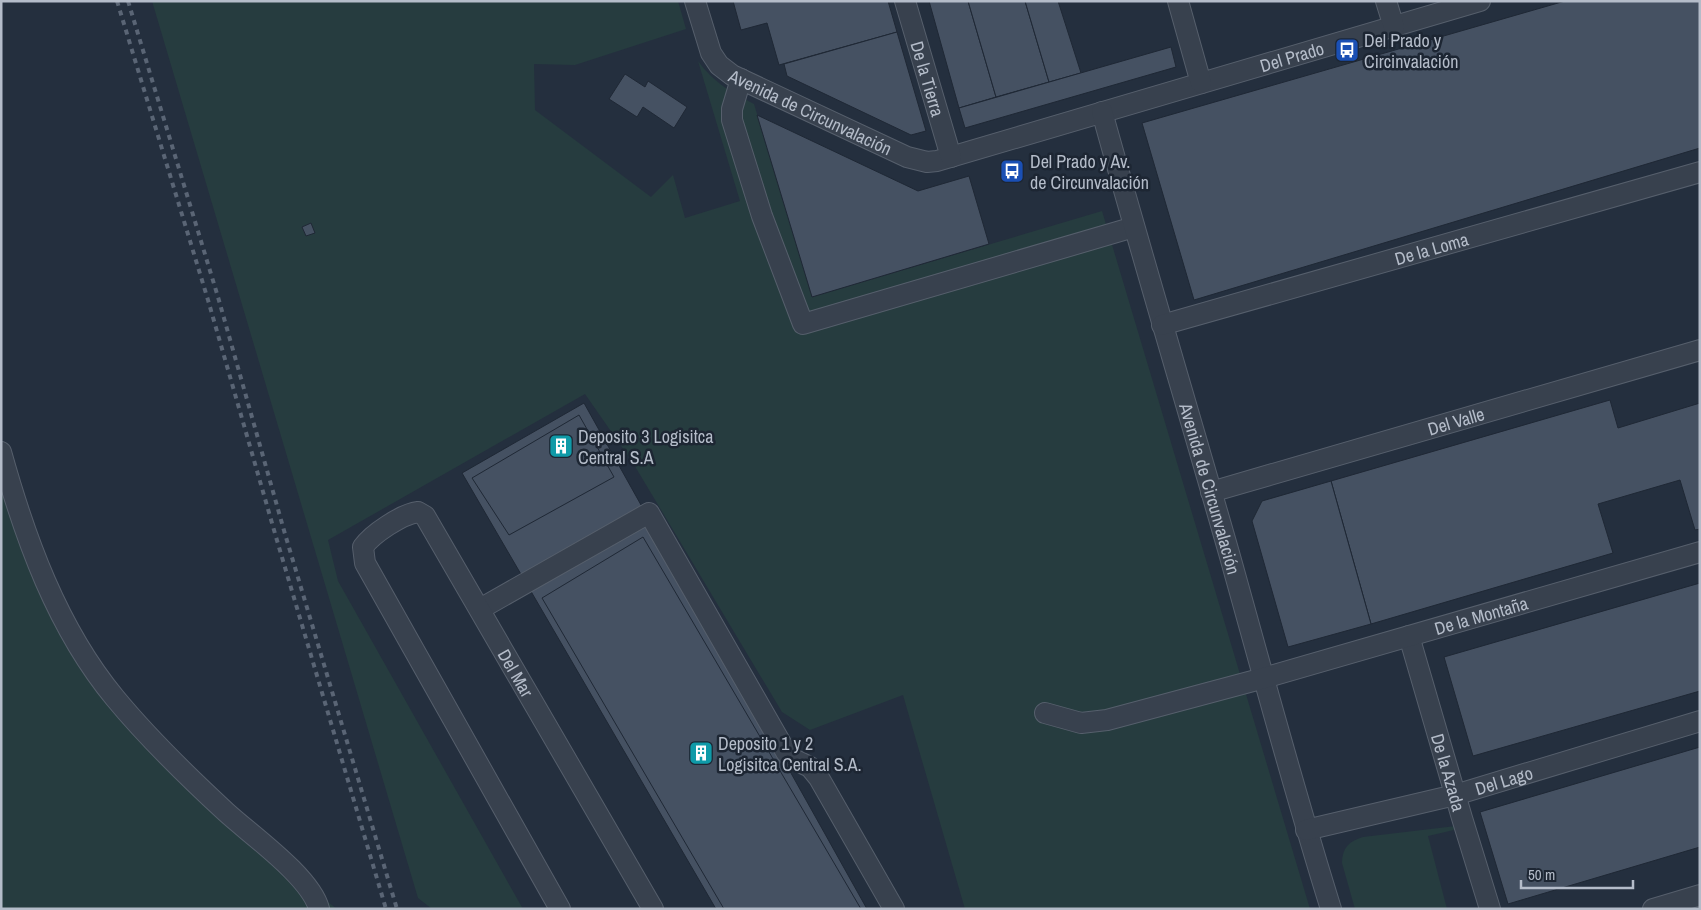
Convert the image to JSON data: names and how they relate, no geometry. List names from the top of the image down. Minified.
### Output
{"streets":{"street":["Del Prado","De la Tierra","Avenida de Circunvalación","De la Loma","Del Valle","De la Montaña","Del Mar","De la Azada","Del Lago"]},"crossings":[["Del Prado","Avenida de Circunvalación"],["De la Tierra","Avenida de Circunvalación"],["Avenida de Circunvalación","De la Loma"],["Avenida de Circunvalación","Del Valle"],["Avenida de Circunvalación","De la Montaña"],["Avenida de Circunvalación","Del Lago"],["De la Montaña","De la Azada"],["De la Azada","Del Lago"]],"places":{"bus stop":["Del Prado y Circinvalación","Del Prado y Av. de Circunvalación"],"building":["Deposito 3 Logisitca Central S.A","Deposito 1 y 2 Logisitca Central S.A."]},"scale_bar":"50 m"}
